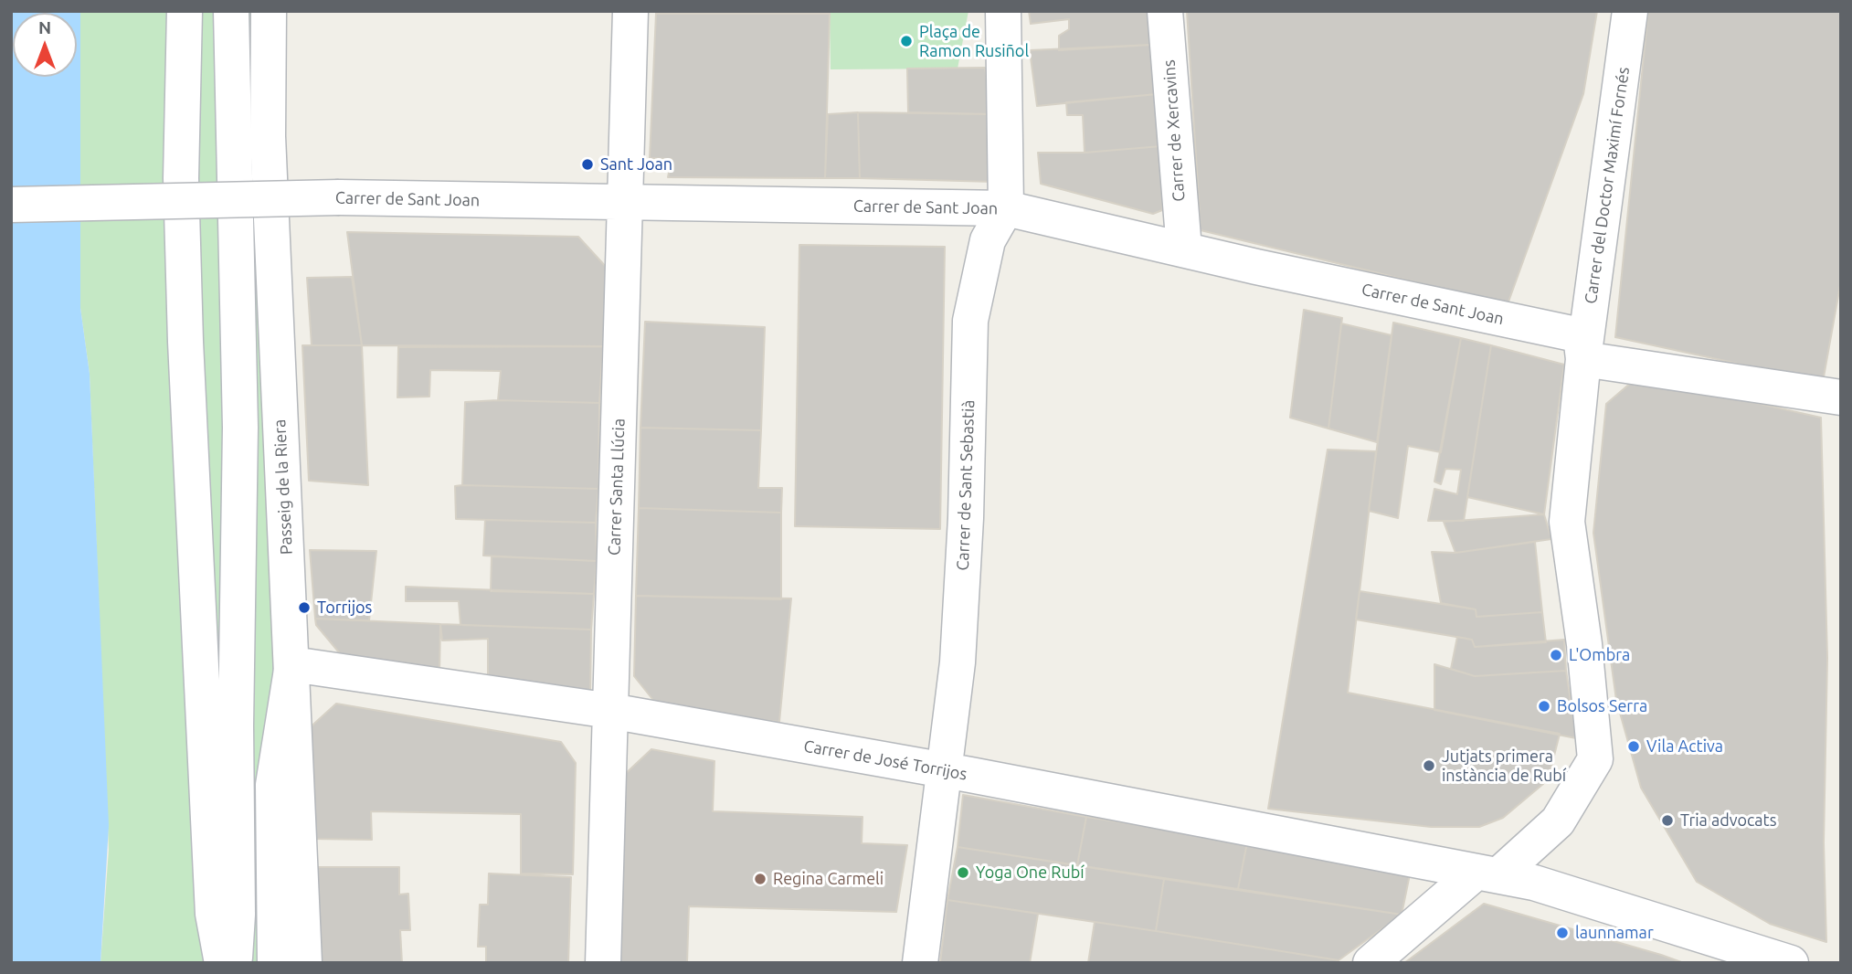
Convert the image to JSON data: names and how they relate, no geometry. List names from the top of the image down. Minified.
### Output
{"streets":{"street":["Carrer de Xercavins","Carrer del Doctor Maximí Fornés","Carrer de Sant Joan","Carrer de Sant Sebastià","Passeig de la Riera","Carrer Santa Llúcia","Carrer de José Torrijos"]},"crossings":[["Carrer de Xercavins","Carrer de Sant Joan"],["Carrer del Doctor Maximí Fornés","Carrer de Sant Joan"],["Carrer del Doctor Maximí Fornés","Carrer de José Torrijos"],["Carrer de Sant Joan","Carrer de Sant Sebastià"],["Carrer de Sant Joan","Carrer Santa Llúcia"],["Carrer de Sant Sebastià","Carrer de José Torrijos"],["Passeig de la Riera","Carrer de José Torrijos"],["Carrer Santa Llúcia","Carrer de José Torrijos"]],"places":["Plaça de Ramon Rusiñol","Sant Joan","Torrijos","L'Ombra","Bolsos Serra","Vila Activa","Jutjats primera instància de Rubí","Tria advocats","Yoga One Rubí","Regina Carmeli","launnamar"],"north":"top"}
